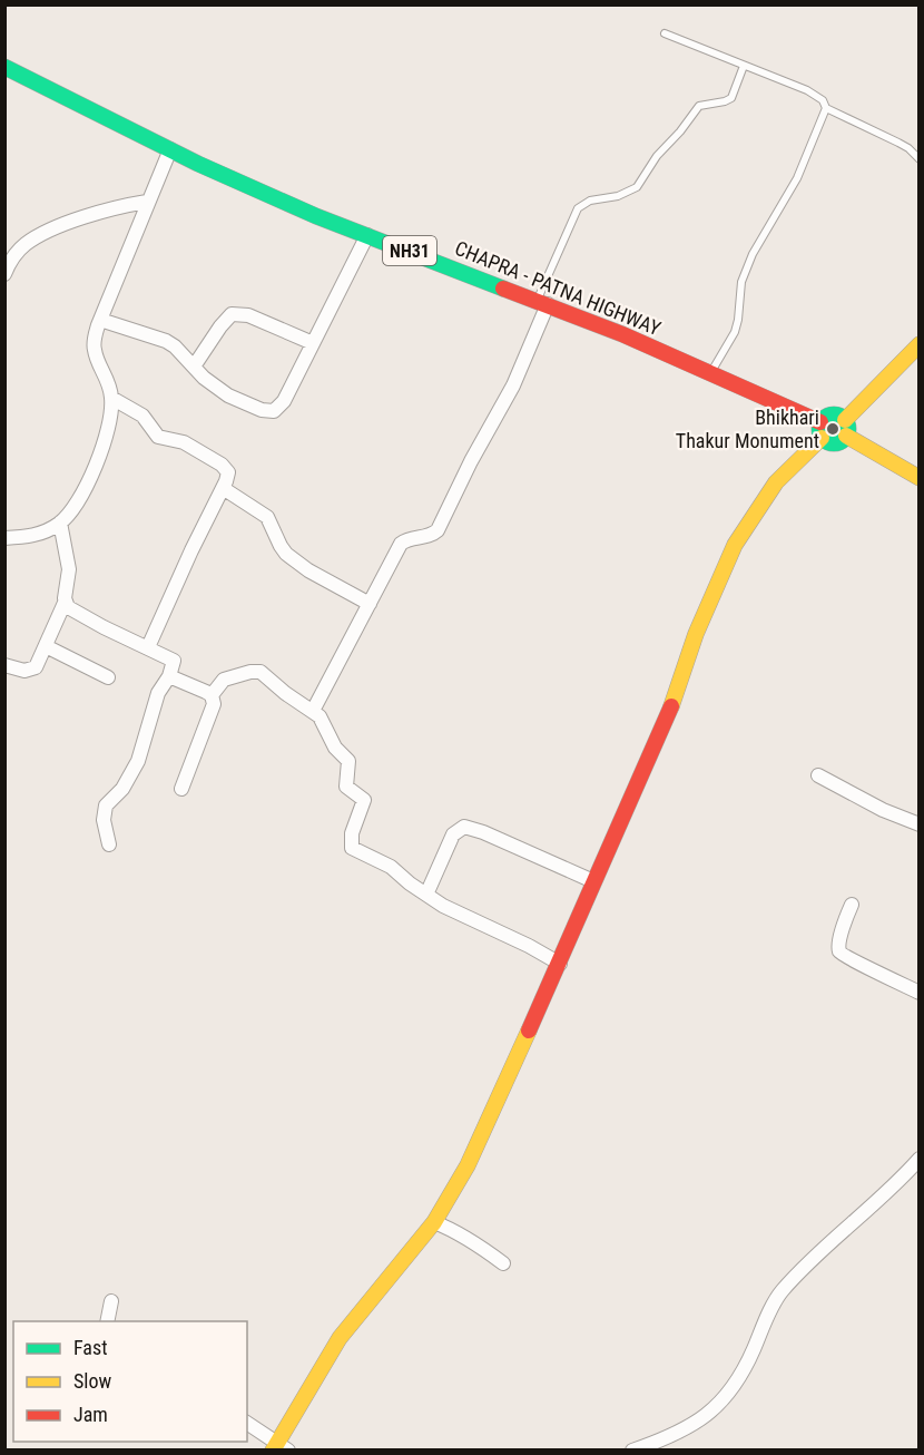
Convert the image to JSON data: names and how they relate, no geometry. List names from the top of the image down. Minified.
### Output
{"streets":{"main road":["NH31","CHAPRA - PATNA HIGHWAY"]},"crossings":[["NH31","CHAPRA - PATNA HIGHWAY"]],"places":["Bhikhari Thakur Monument"],"legend":["Fast","Slow","Jam"]}
